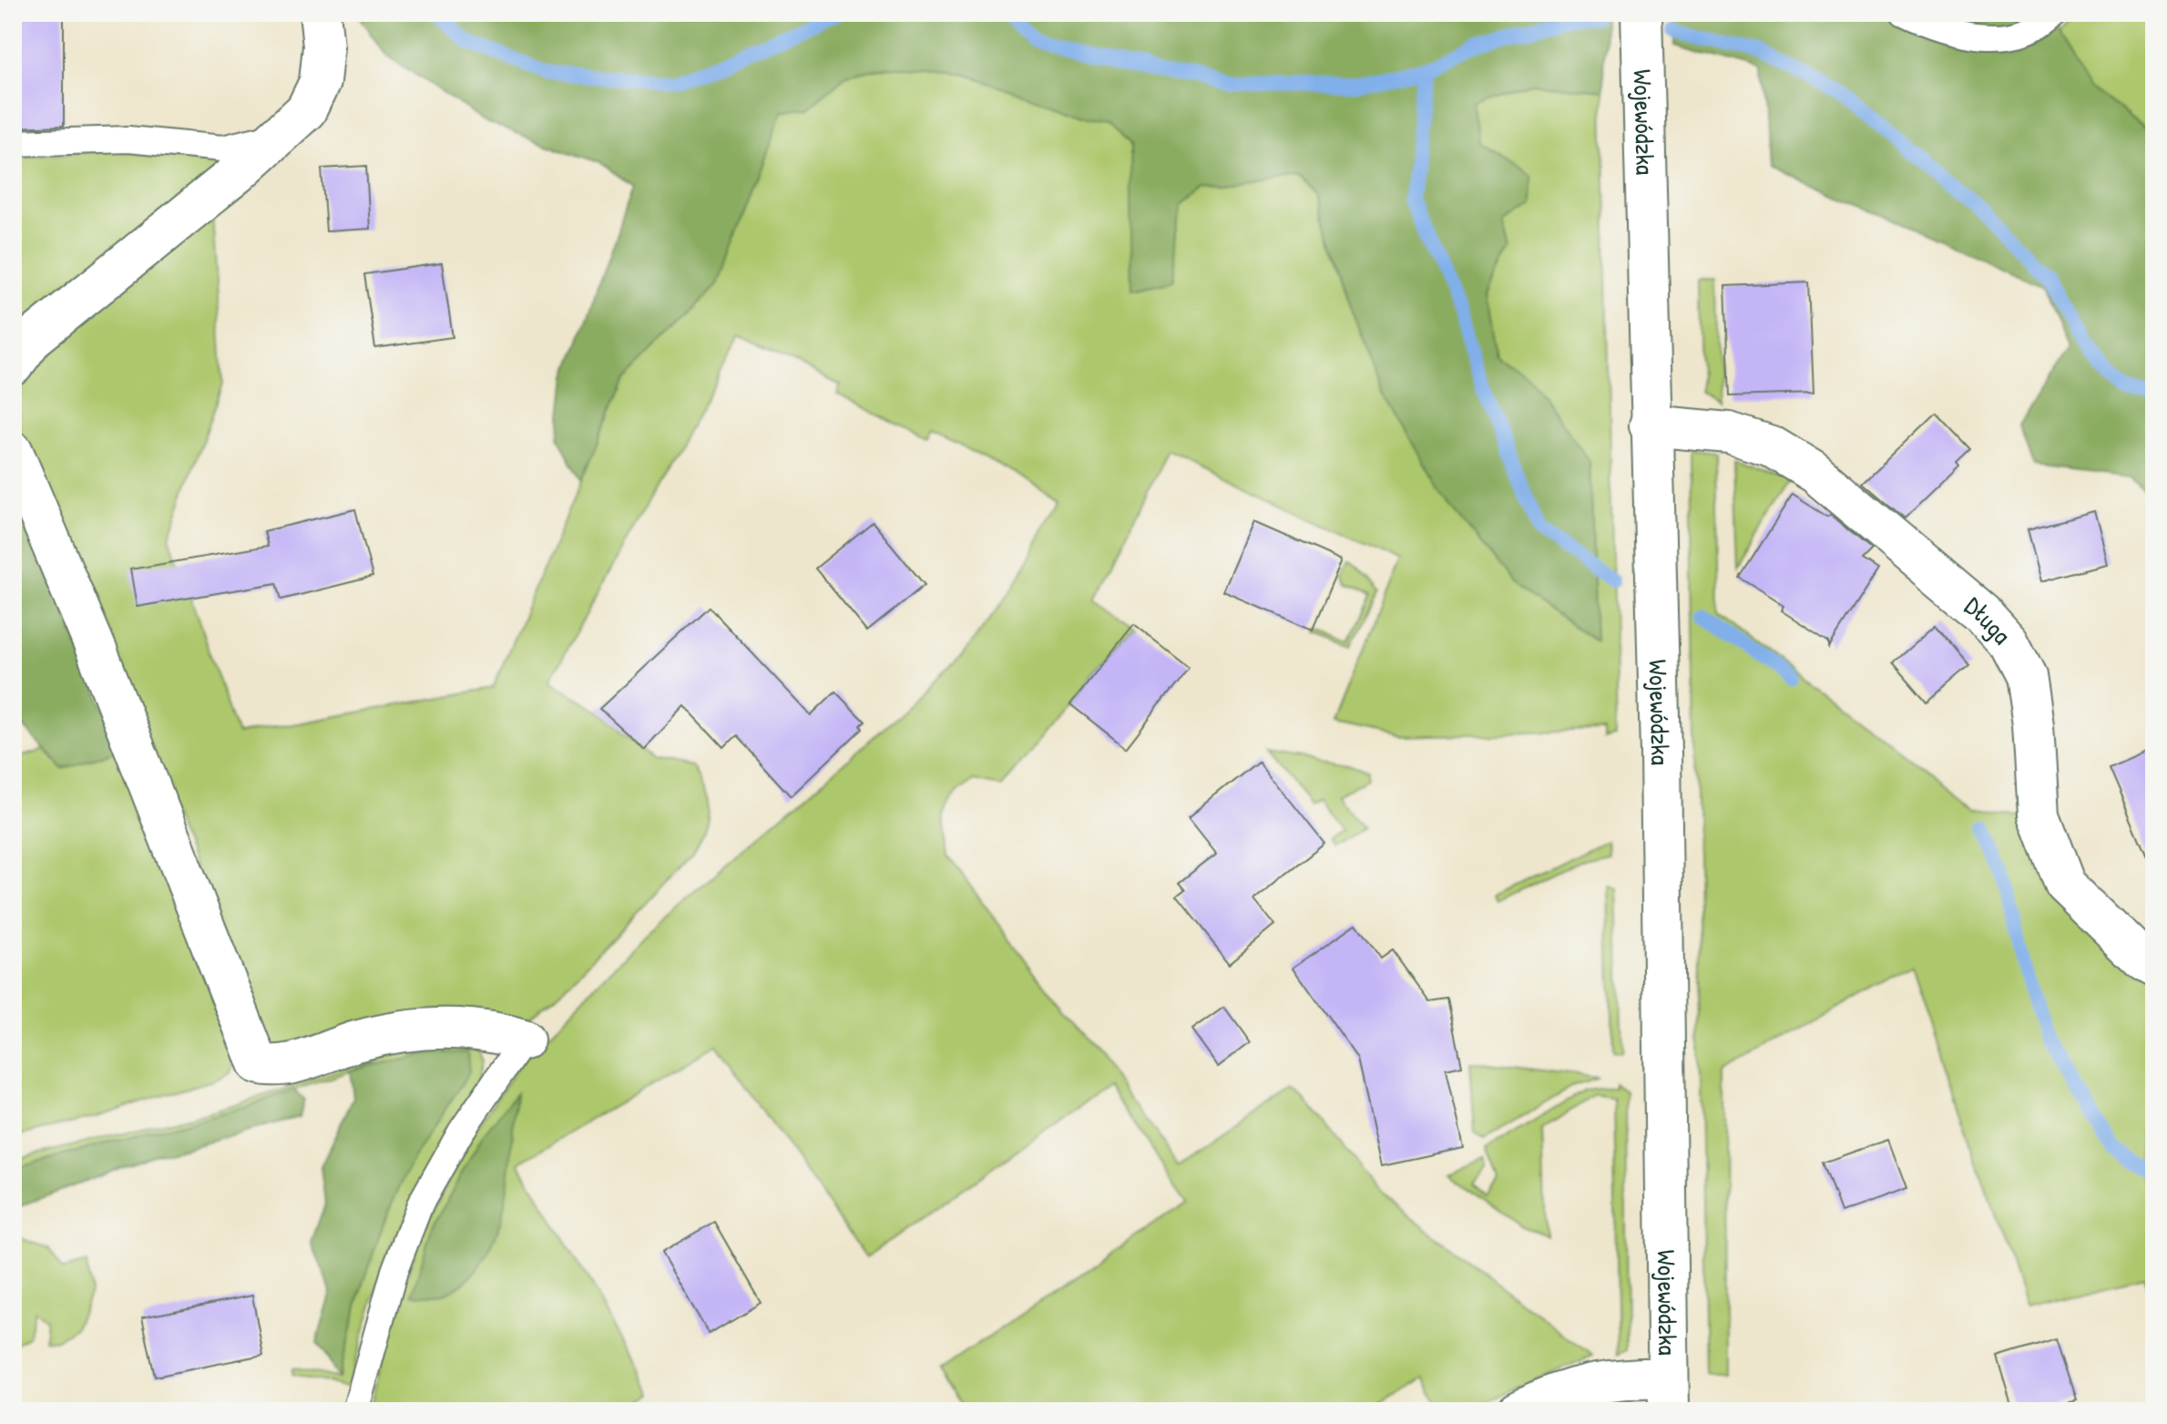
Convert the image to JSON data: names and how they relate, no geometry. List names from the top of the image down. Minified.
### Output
{"streets":{"street":["Wojewódzka","Długa"]},"crossings":[["Wojewódzka","Długa"]]}
